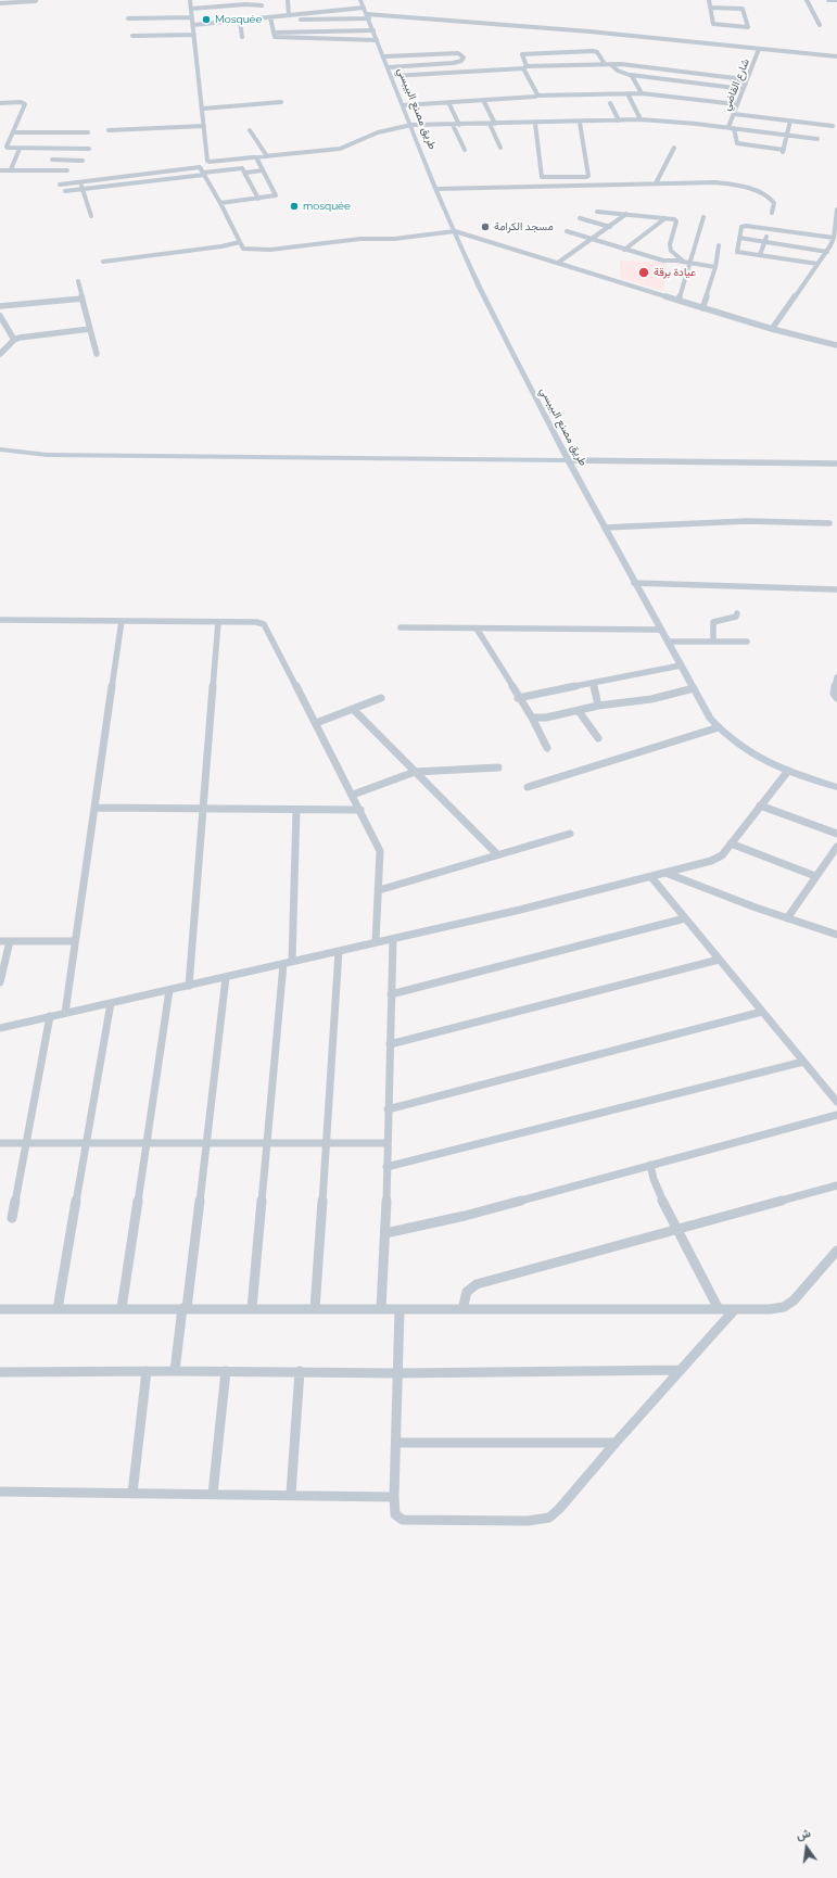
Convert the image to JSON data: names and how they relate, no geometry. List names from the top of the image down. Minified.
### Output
{"streets":{"main road":["طريق مصنع البيبسي"],"street":["شارع القاضي"]},"places":["Mosquée","mosquée","مسجد الكرامة","عيادة برقة"],"north":"top"}
